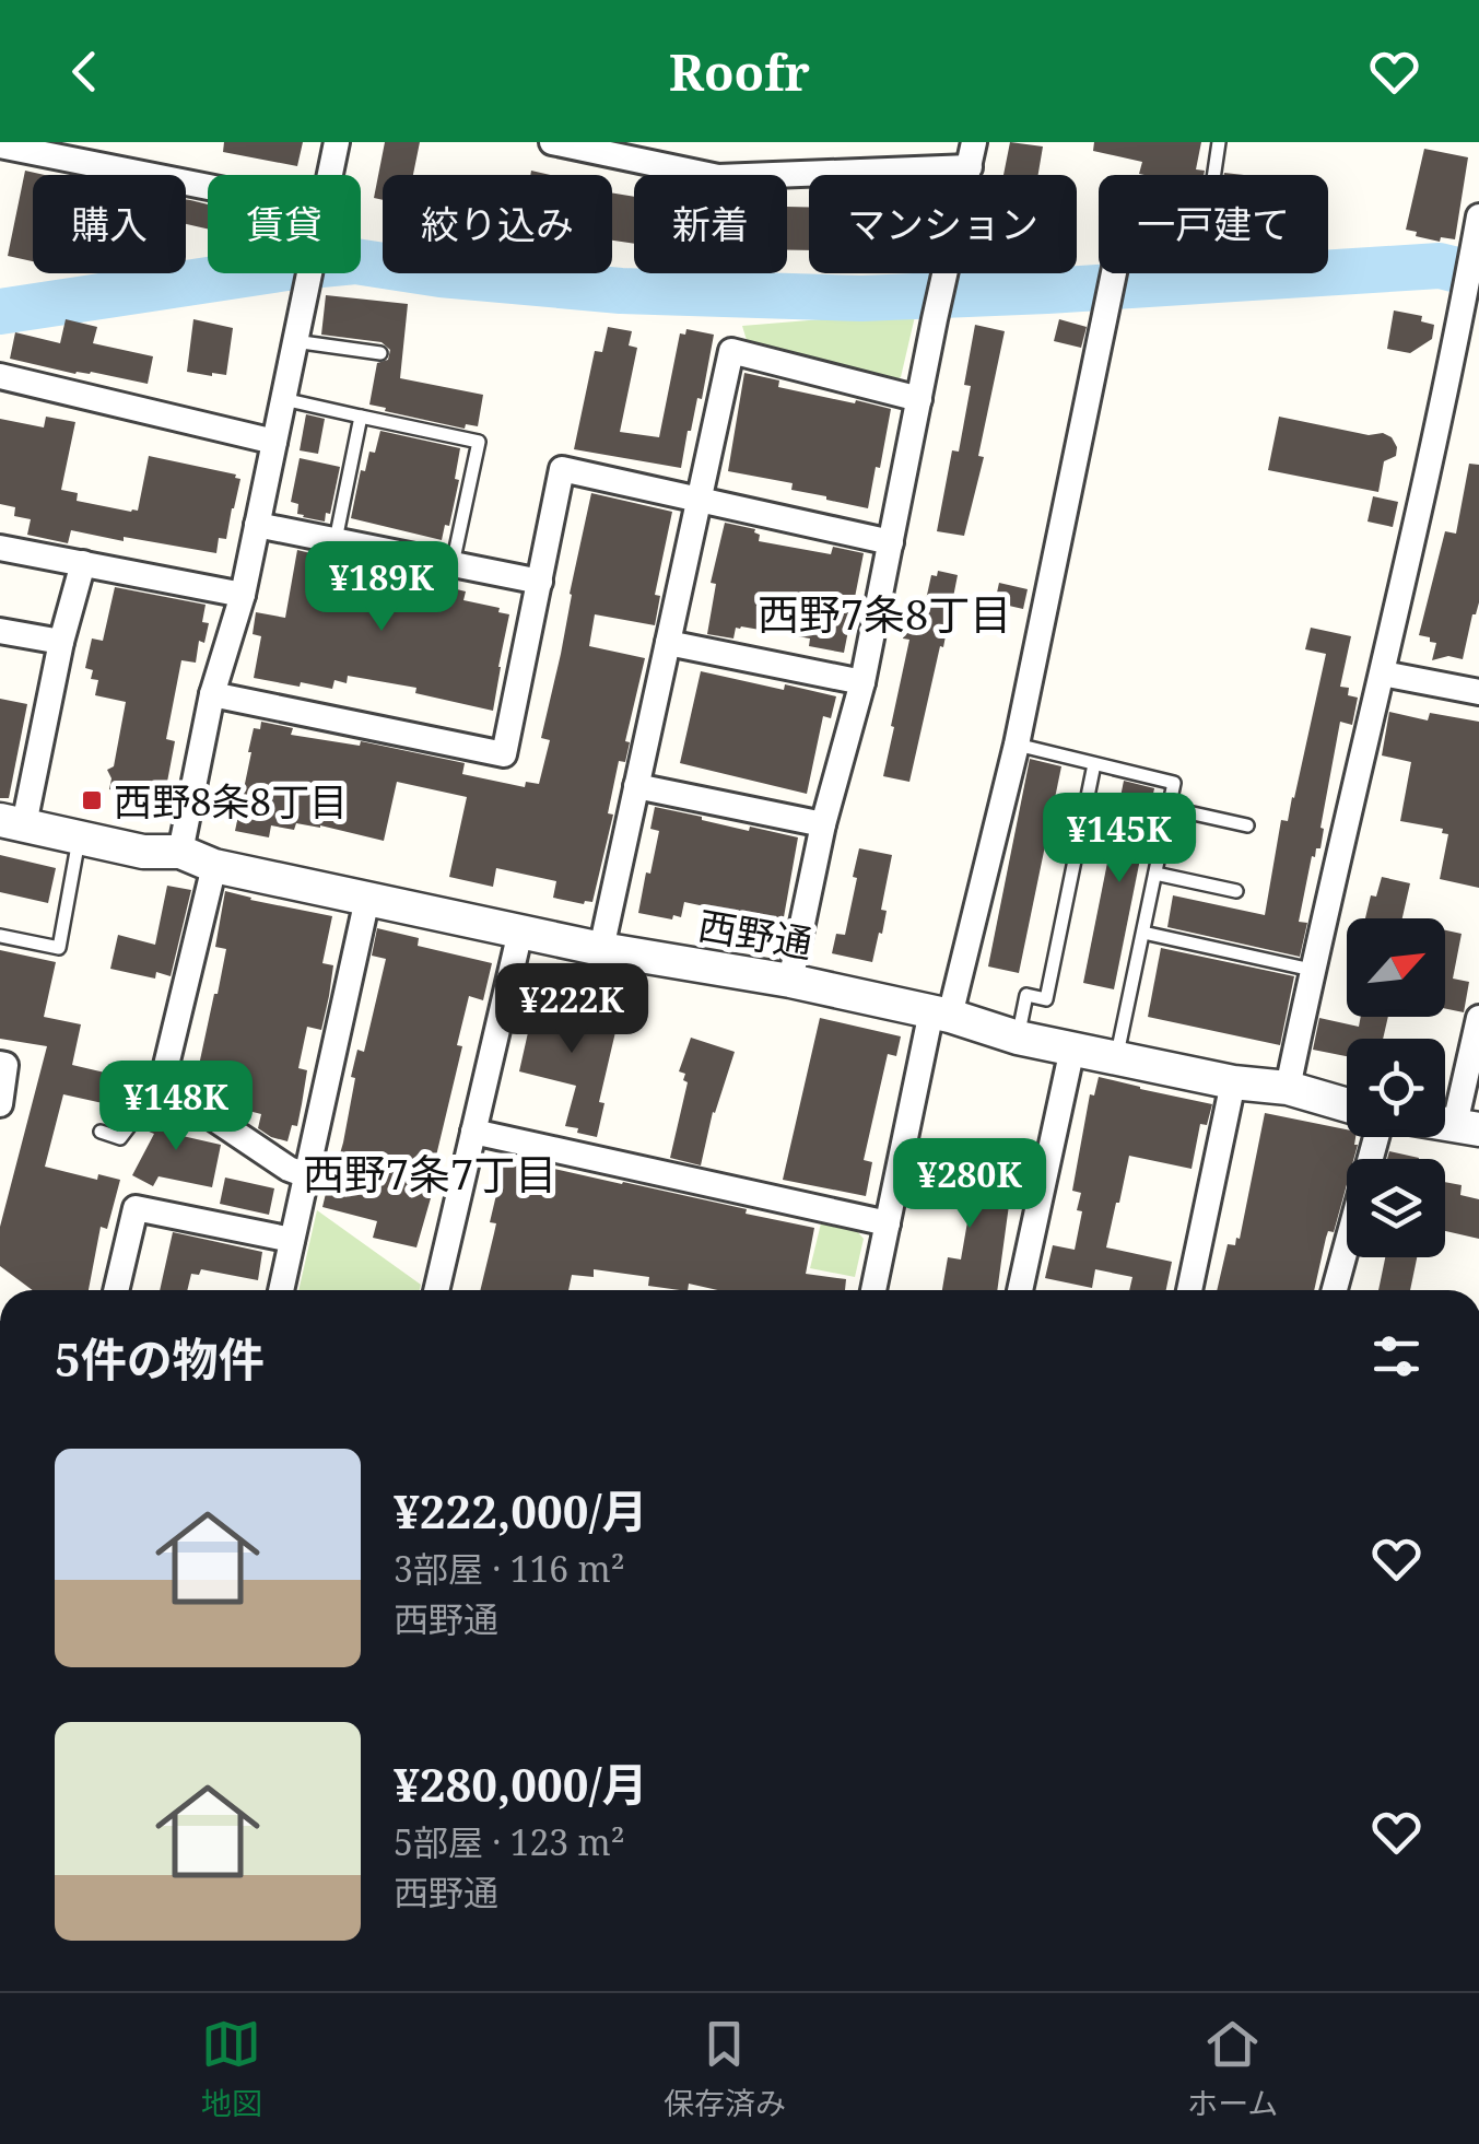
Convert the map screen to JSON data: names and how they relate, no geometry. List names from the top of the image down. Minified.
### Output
{"streets":{"street":["西野通"]},"districts":["西野7条8丁目","西野7条7丁目"],"places":{"transit":["西野8条8丁目"]},"north":"top right","page":{"header":"Roofr","chip":["購入","賃貸","絞り込み","新着","マンション","一戸建て"],"price":["¥189K","¥145K","¥222K","¥148K","¥280K"],"heading":"5件の物件","list":[{"name":"¥222,000/月","note":"3部屋 · 116 m² · 西野通"},{"name":"¥280,000/月","note":"5部屋 · 123 m² · 西野通"}],"tabs":["地図","保存済み","ホーム"]}}
